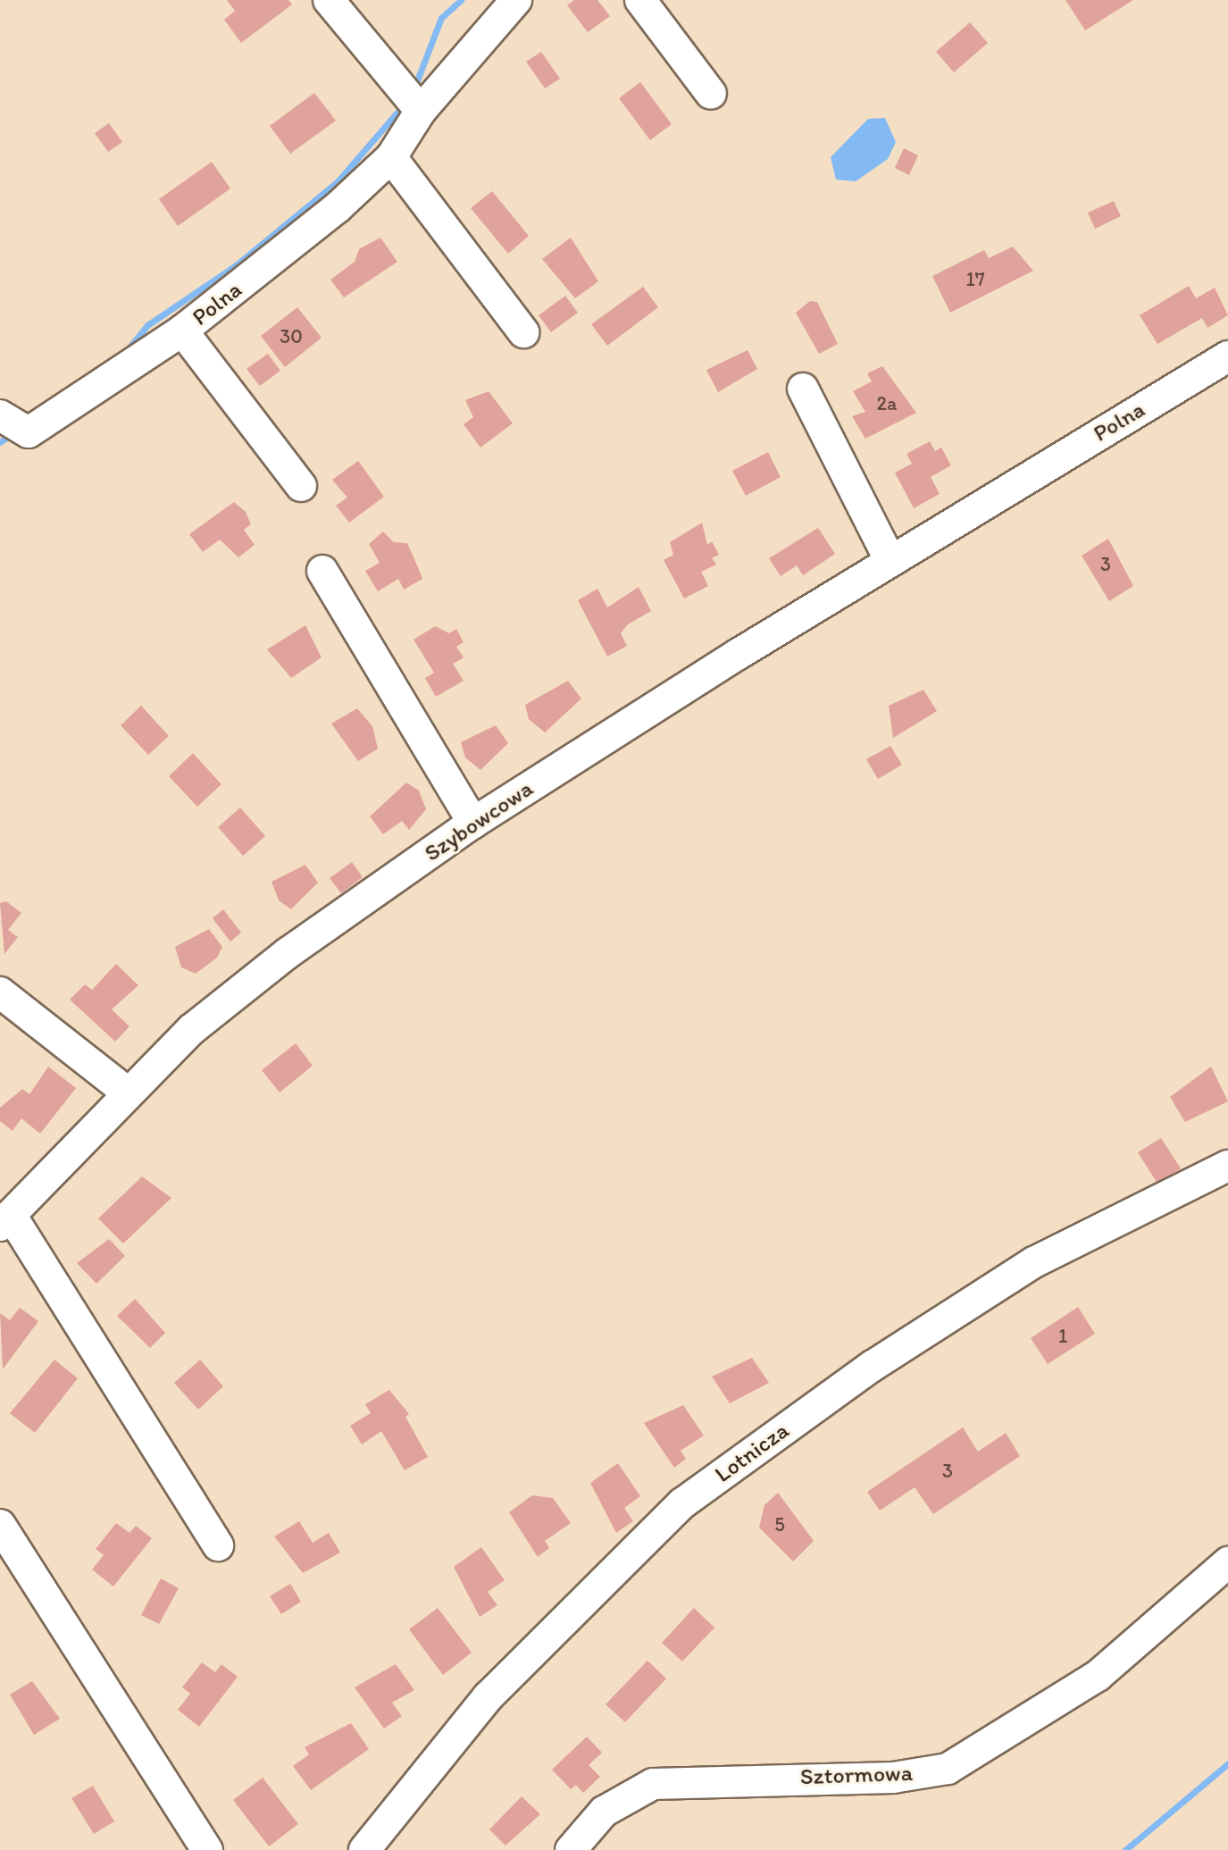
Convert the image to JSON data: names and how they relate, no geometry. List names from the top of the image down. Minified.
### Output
{"streets":{"street":["Polna","Szybowcowa","Lotnicza","Sztormowa"]},"crossings":[["Polna","Szybowcowa"]],"house_numbers":["17","30","2a","3","1","3","5"]}
